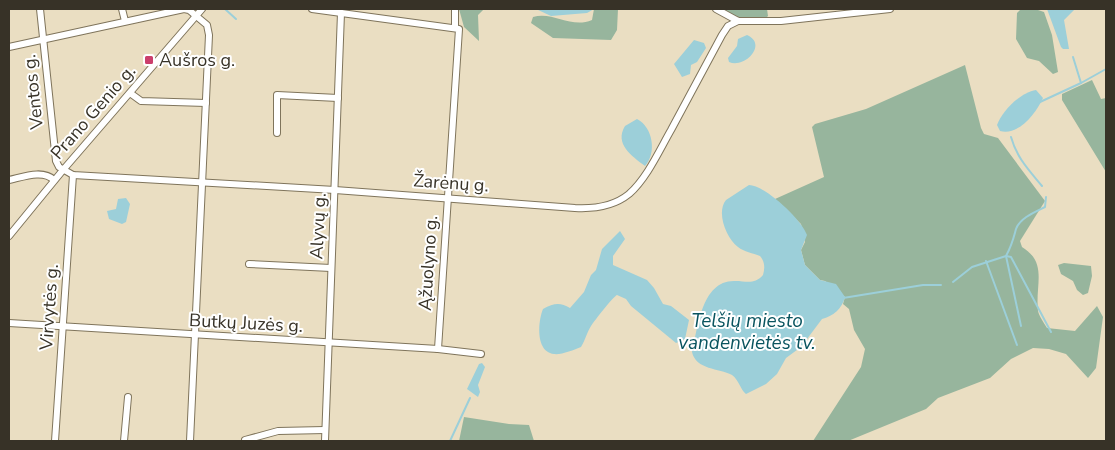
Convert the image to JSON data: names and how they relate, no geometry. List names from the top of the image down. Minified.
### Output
{"streets":{"street":["Ventos g.","Prano Genio g.","Žarėnų g.","Alyvų g.","Ąžuolyno g.","Virvytės g.","Butkų Juzės g."]},"crossings":[["Ventos g.","Prano Genio g."],["Ventos g.","Žarėnų g."],["Prano Genio g.","Žarėnų g."],["Žarėnų g.","Alyvų g."],["Žarėnų g.","Ąžuolyno g."],["Žarėnų g.","Virvytės g."],["Alyvų g.","Butkų Juzės g."],["Ąžuolyno g.","Butkų Juzės g."],["Virvytės g.","Butkų Juzės g."]],"water":["Telšių miesto vandenvietės tv."],"places":{"transit":["Aušros g."]}}
